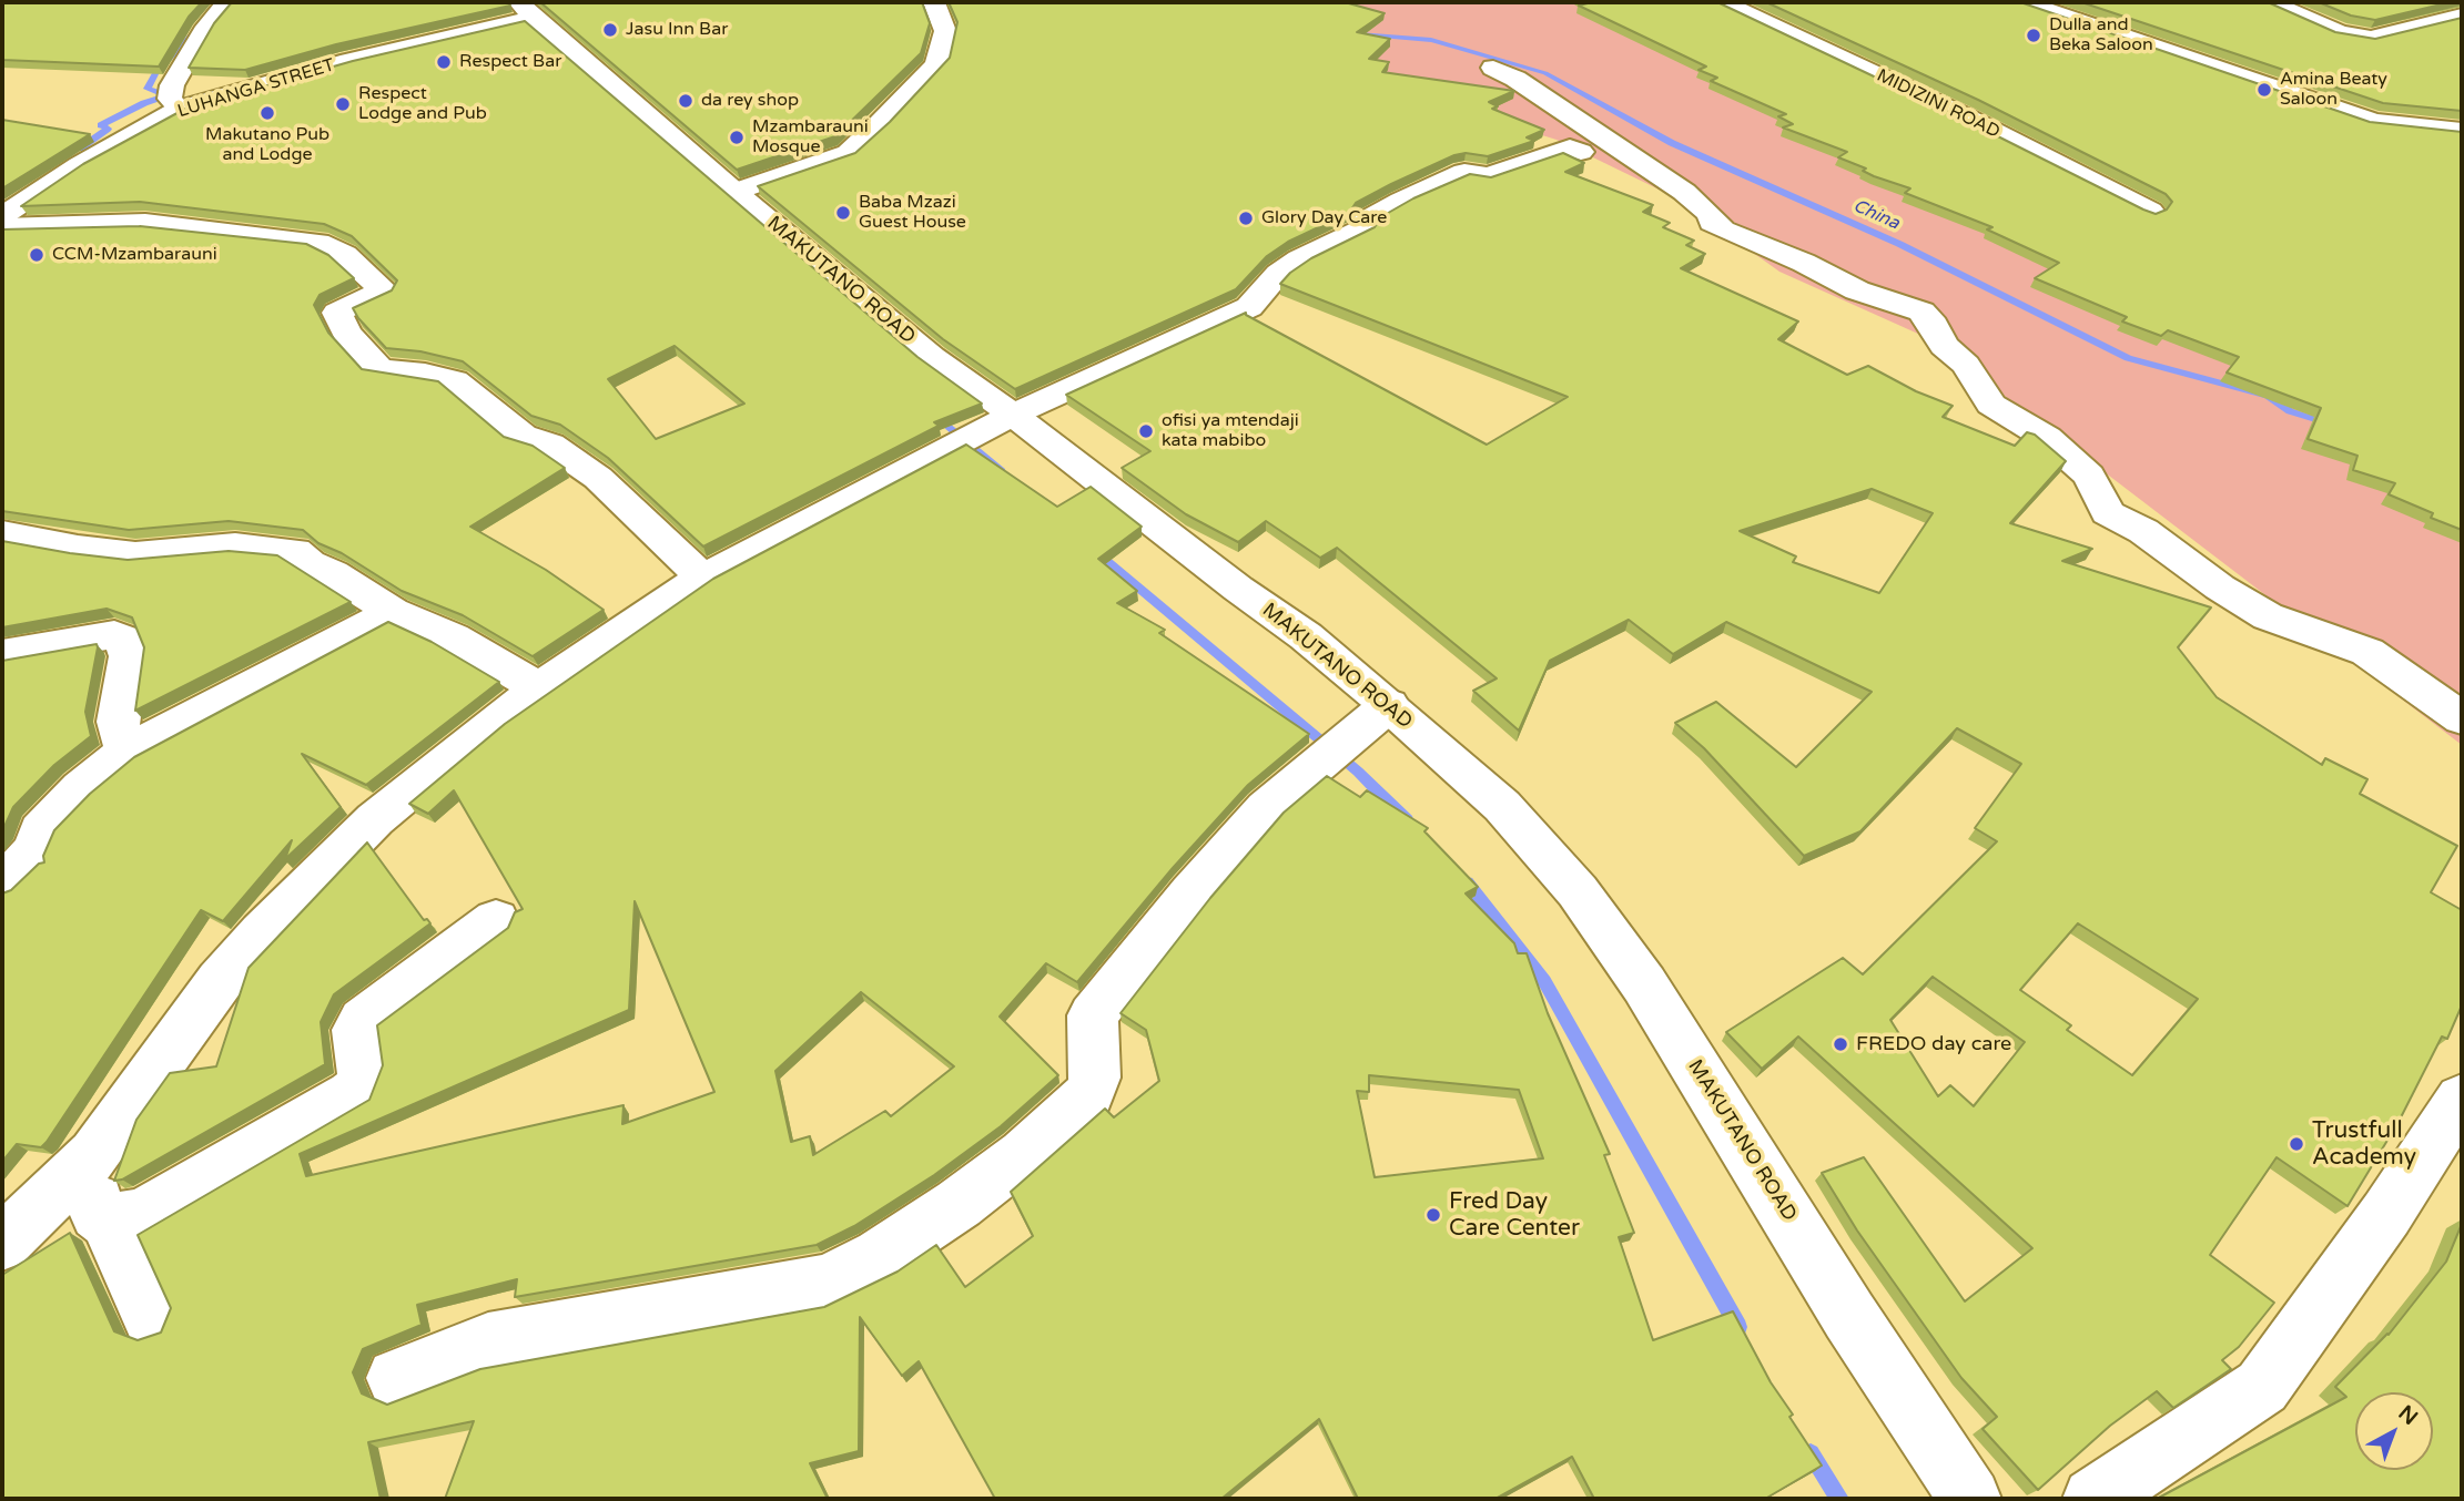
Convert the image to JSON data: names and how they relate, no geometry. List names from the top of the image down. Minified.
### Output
{"streets":{"street":["LUHANGA STREET","MIDIZINI ROAD","MAKUTANO ROAD"]},"crossings":[["LUHANGA STREET","MAKUTANO ROAD"]],"water":["China"],"places":["Jasu Inn Bar","Dulla and Beka Saloon","Respect Bar","Amina Beaty Saloon","da rey shop","Respect Lodge and Pub","Makutano Pub and Lodge","Mzambarauni Mosque","Baba Mzazi Guest House","Glory Day Care","CCM-Mzambarauni","ofisi ya mtendaji kata mabibo","FREDO day care","Trustfull Academy","Fred Day Care Center"],"north":"top right"}
